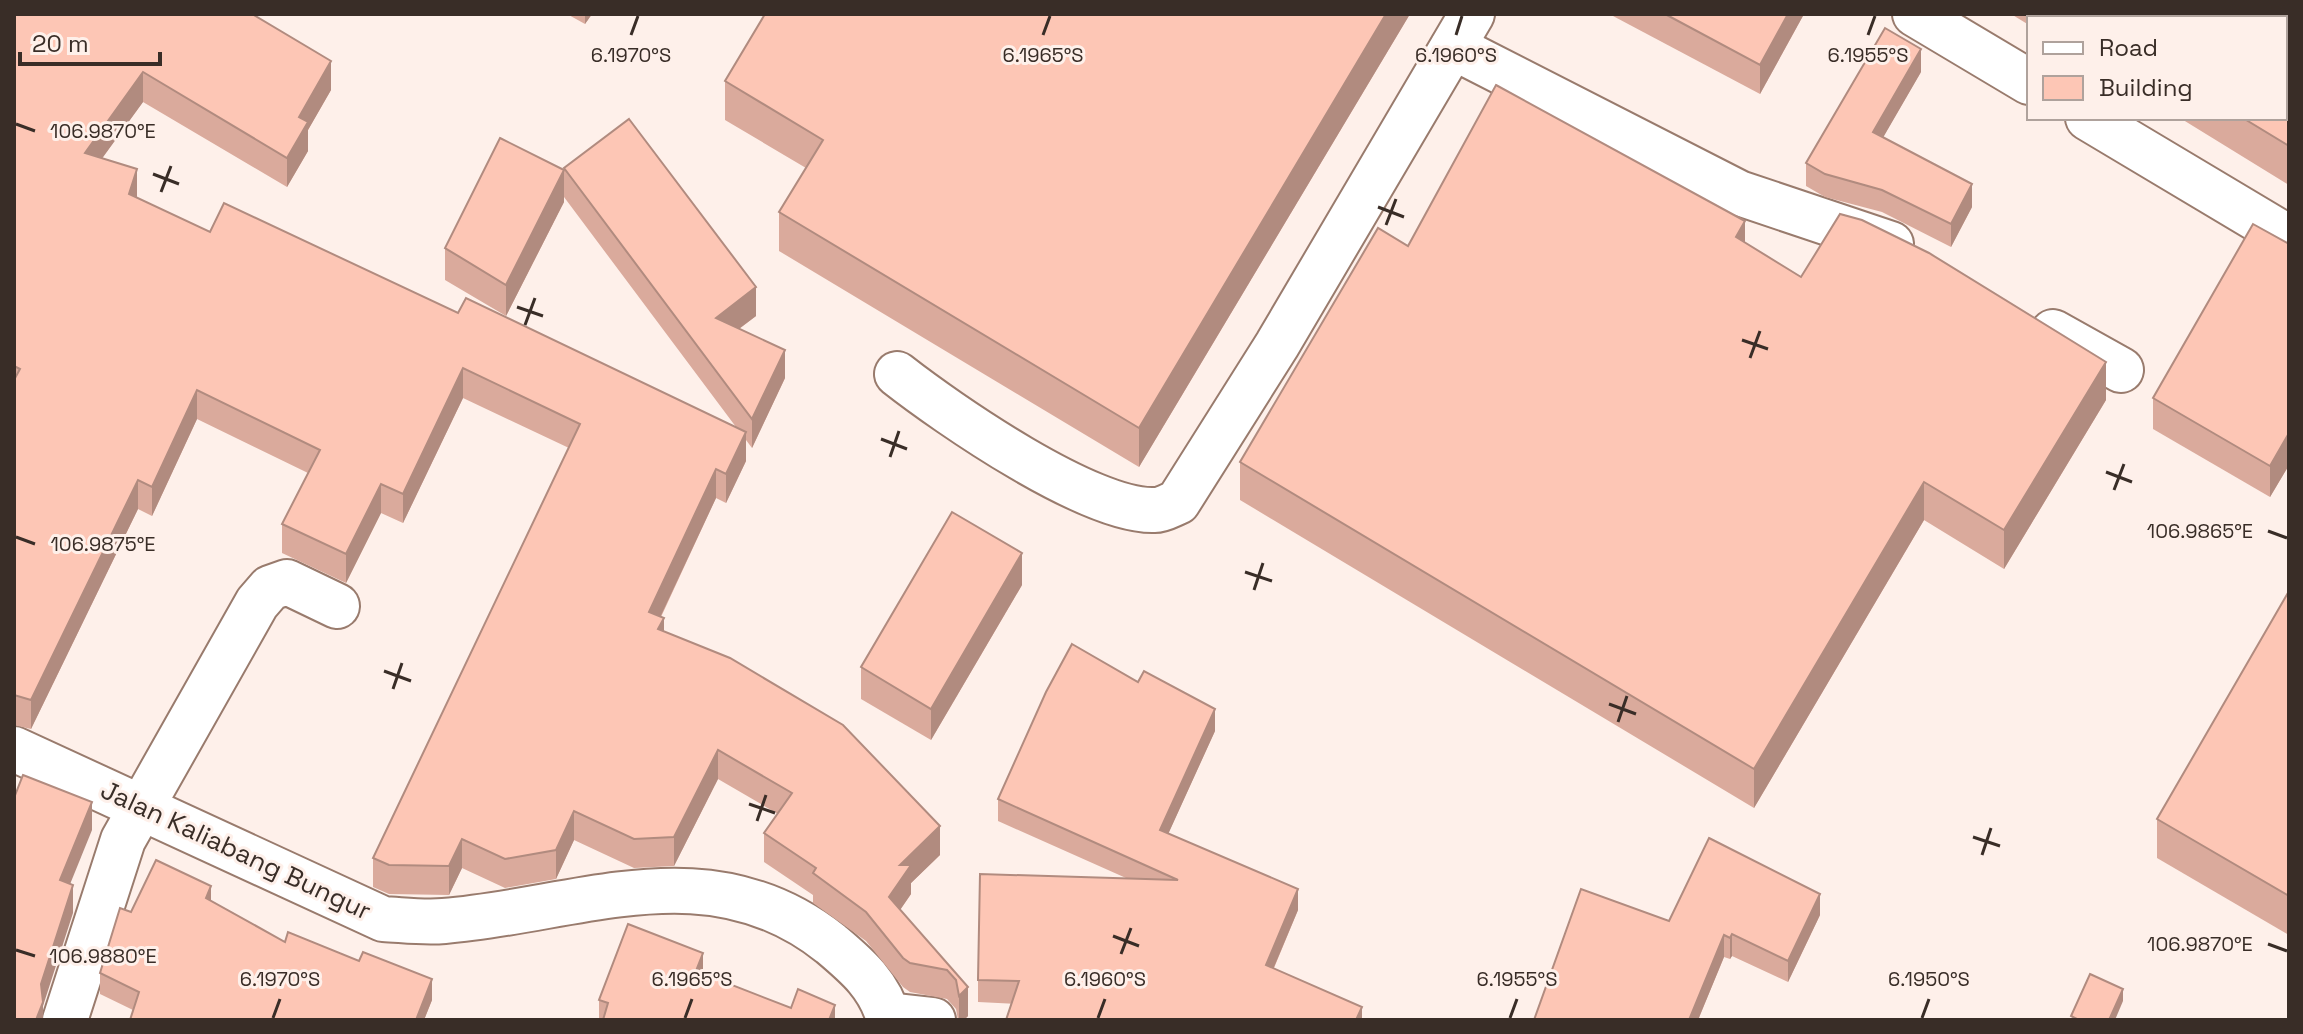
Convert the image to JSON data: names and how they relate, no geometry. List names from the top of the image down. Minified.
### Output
{"streets":{"street":["Jalan Kaliabang Bungur"]},"legend":["Road","Building"],"scale_bar":"20 m","coordinates":["6.1970°S","6.1965°S","6.1960°S","6.1955°S","106.9870°E","106.9865°E","106.9875°E","106.9880°E","6.1950°S"]}
